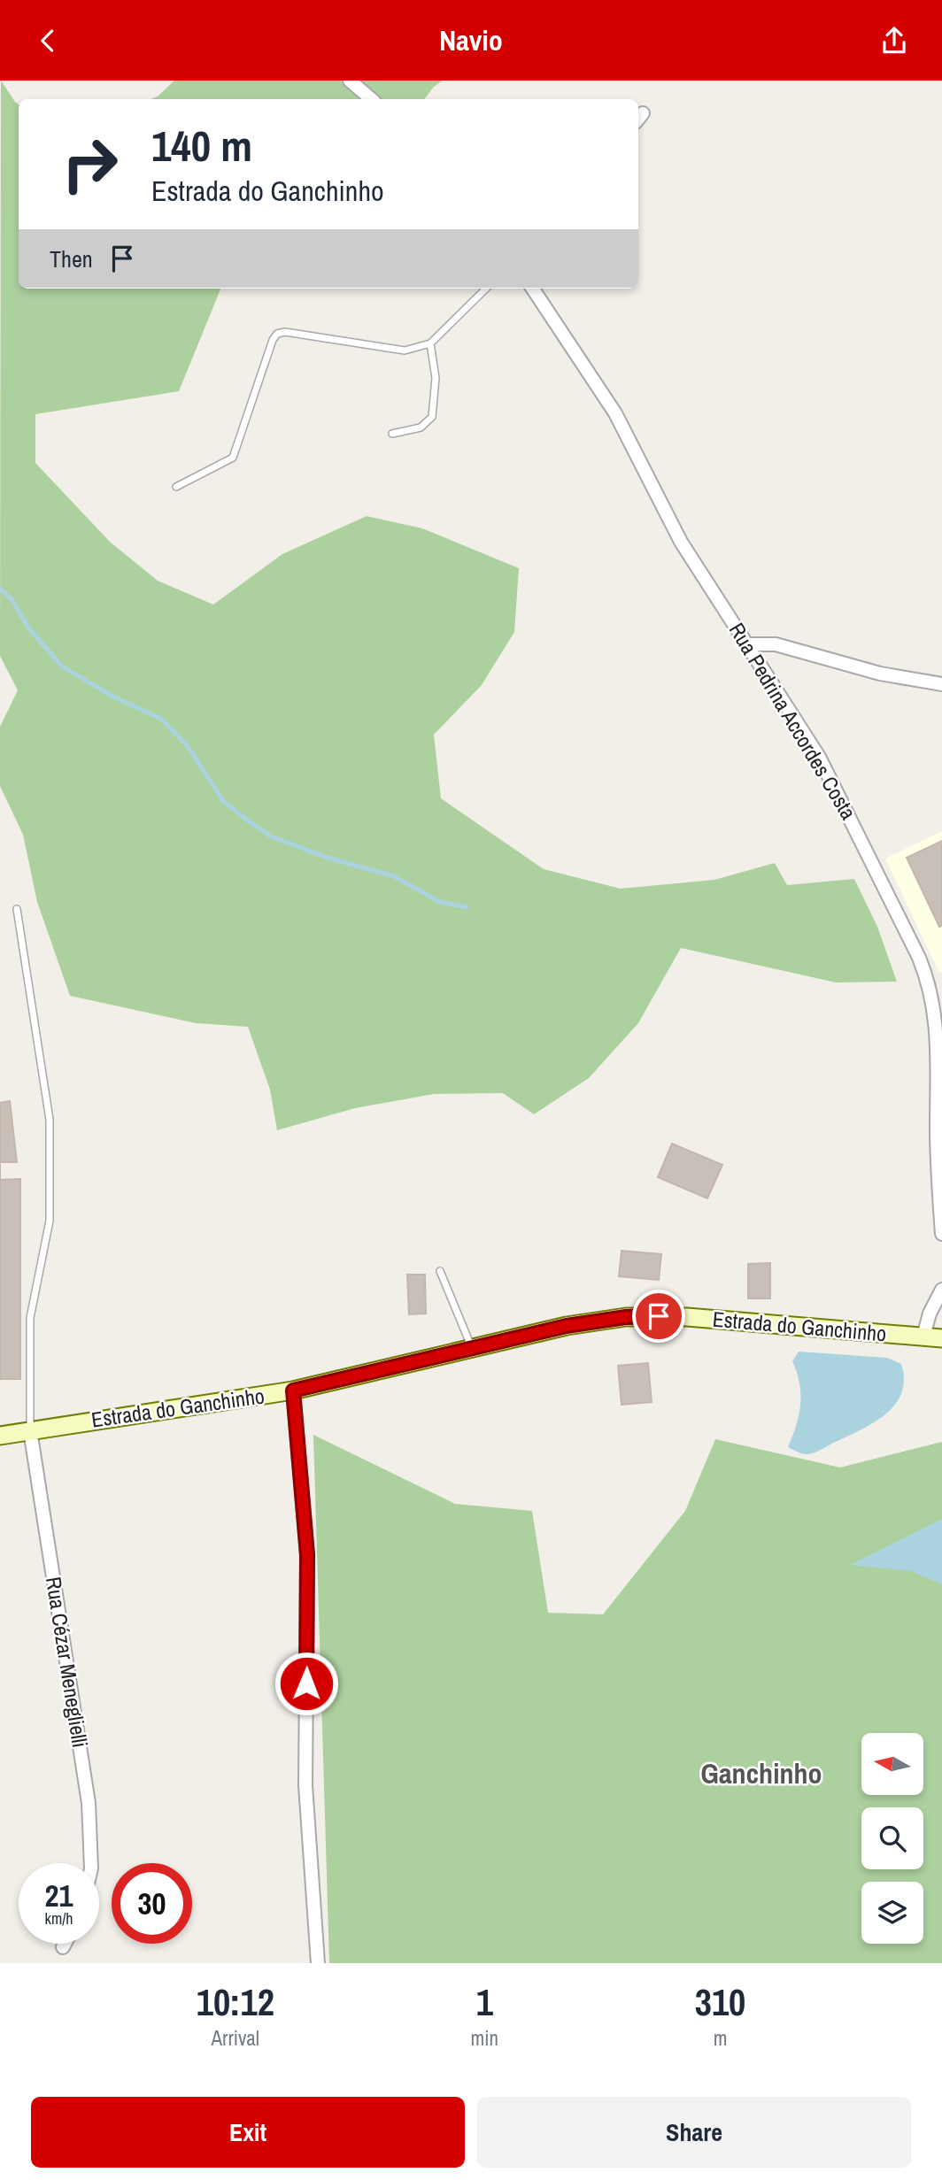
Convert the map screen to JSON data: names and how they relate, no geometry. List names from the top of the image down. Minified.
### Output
{"streets":{"street":["Rua Pedrina Accordes Costa","Estrada do Ganchinho","Rua Cézar Meneglielli"]},"crossings":[["Estrada do Ganchinho","Rua Cézar Meneglielli"]],"districts":["Ganchinho"],"north":"left","page":{"header":"Navio","turn":["140 m","Estrada do Ganchinho"],"then":"Then","speed":"21 km/h","limit":"30","eta":["10:12","Arrival","1","min","310","m"],"buttons":["Exit","Share"]}}
